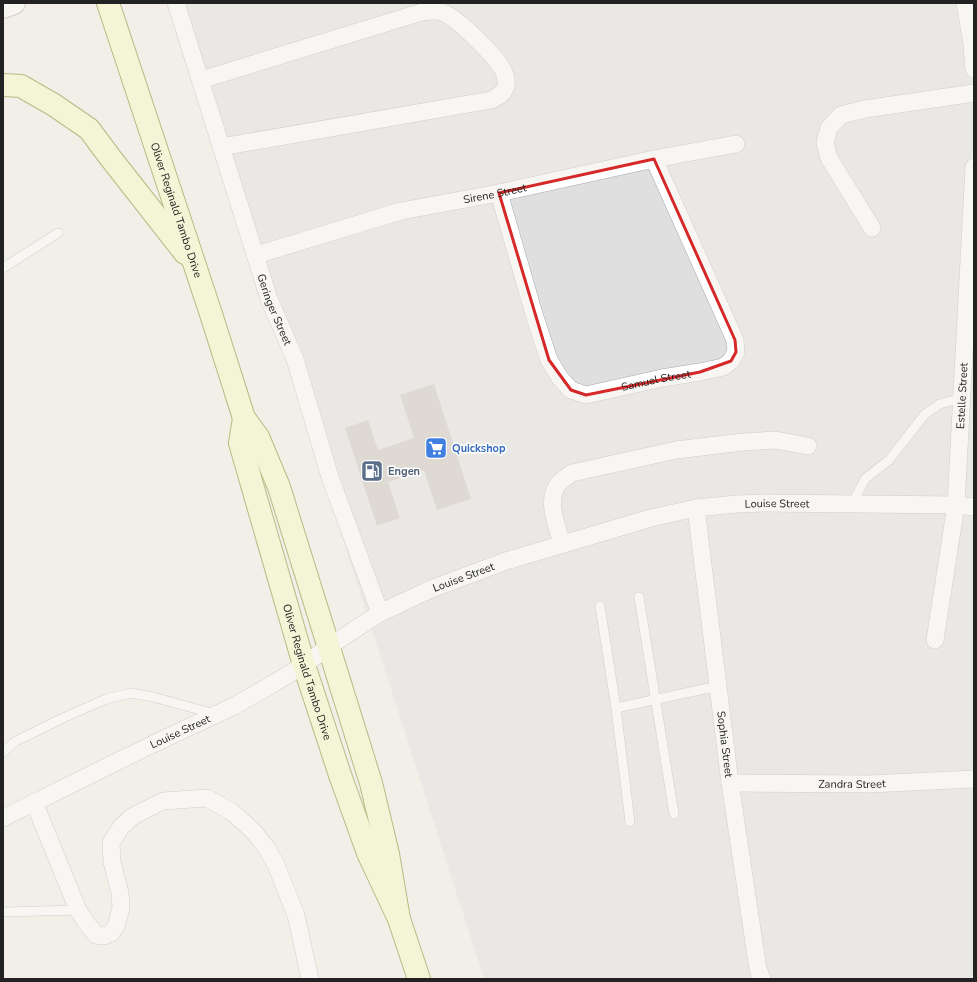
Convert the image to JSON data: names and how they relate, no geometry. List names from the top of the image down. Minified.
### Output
{"streets":{"main road":["Oliver Reginald Tambo Drive"],"street":["Sirene Street","Geringer Street","Samuel Street","Estelle Street","Louise Street","Sophia Street","Zandra Street"]},"crossings":[["Sirene Street","Geringer Street"],["Sirene Street","Samuel Street"],["Oliver Reginald Tambo Drive","Louise Street"],["Geringer Street","Louise Street"],["Estelle Street","Louise Street"],["Louise Street","Sophia Street"],["Sophia Street","Zandra Street"]],"places":{"supermarket":["Quickshop"],"fuel station":["Engen"]}}
